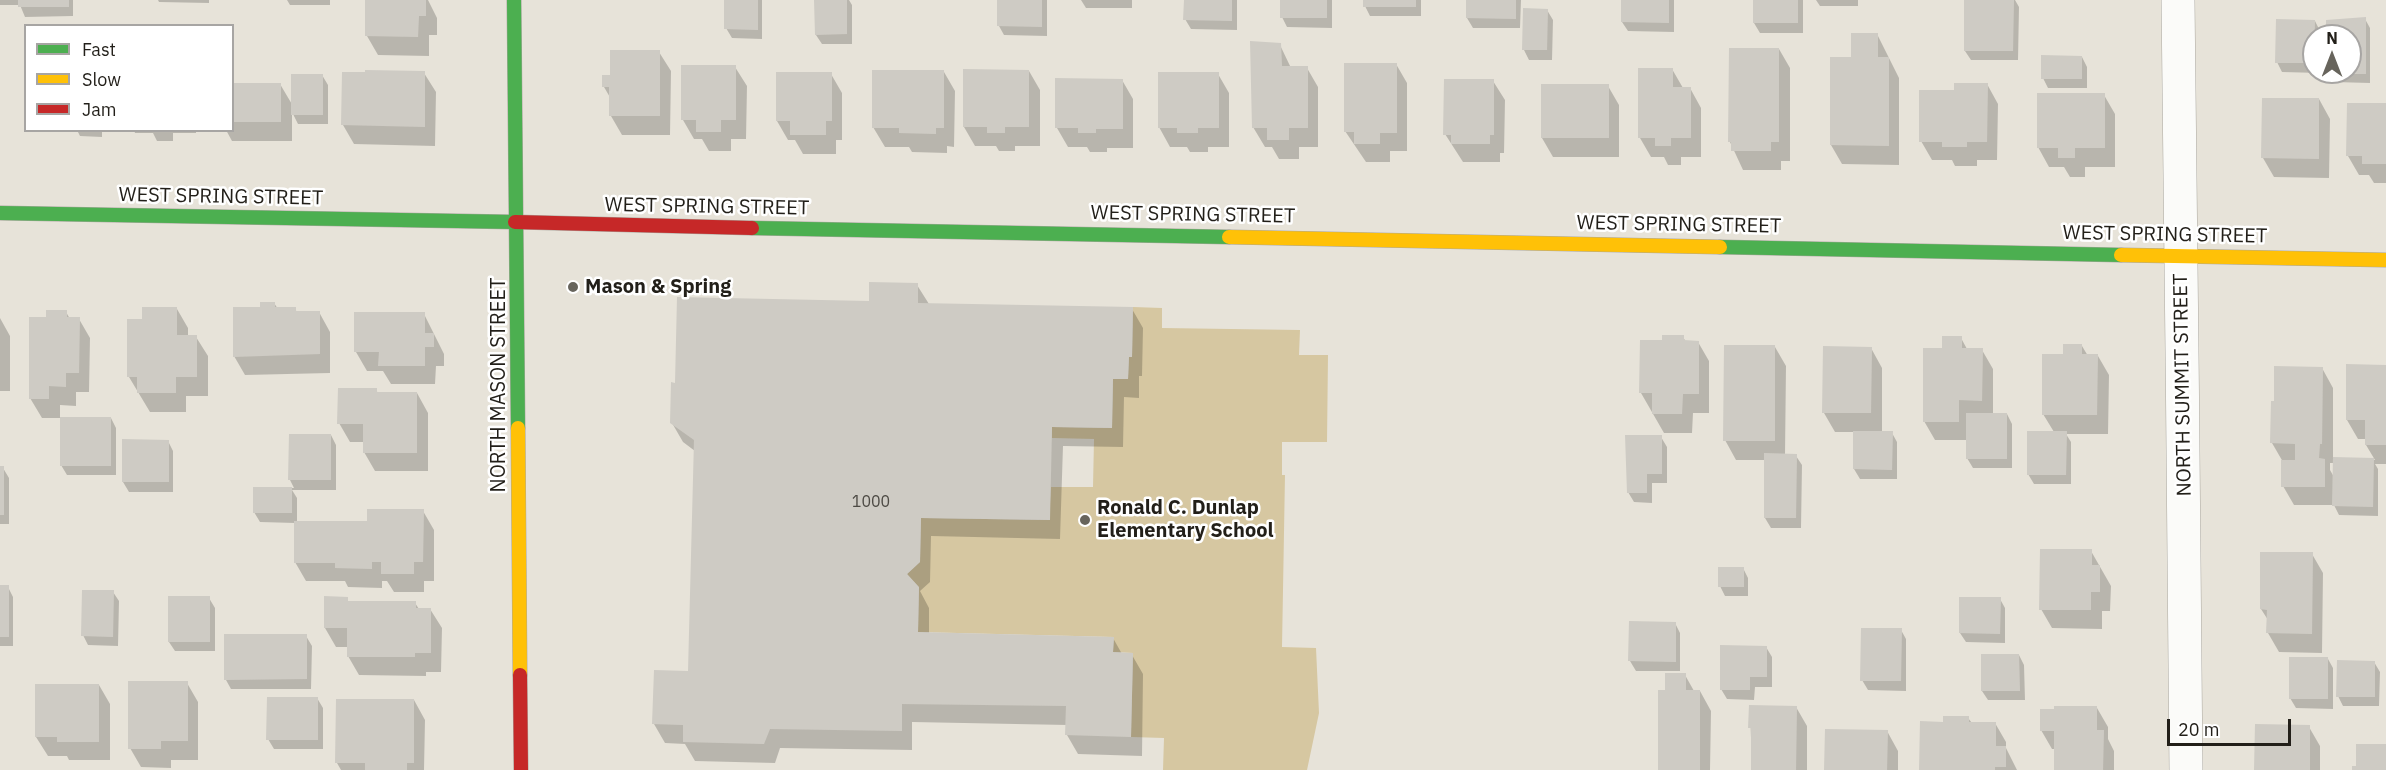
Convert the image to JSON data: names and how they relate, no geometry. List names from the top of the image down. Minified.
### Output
{"streets":{"street":["WEST SPRING STREET","NORTH MASON STREET","NORTH SUMMIT STREET"]},"crossings":[["WEST SPRING STREET","NORTH MASON STREET"],["WEST SPRING STREET","NORTH SUMMIT STREET"]],"places":["Mason & Spring","Ronald C. Dunlap Elementary School"],"house_numbers":["1000"],"legend":["Fast","Slow","Jam"],"scale_bar":"20 m","north":"top"}
